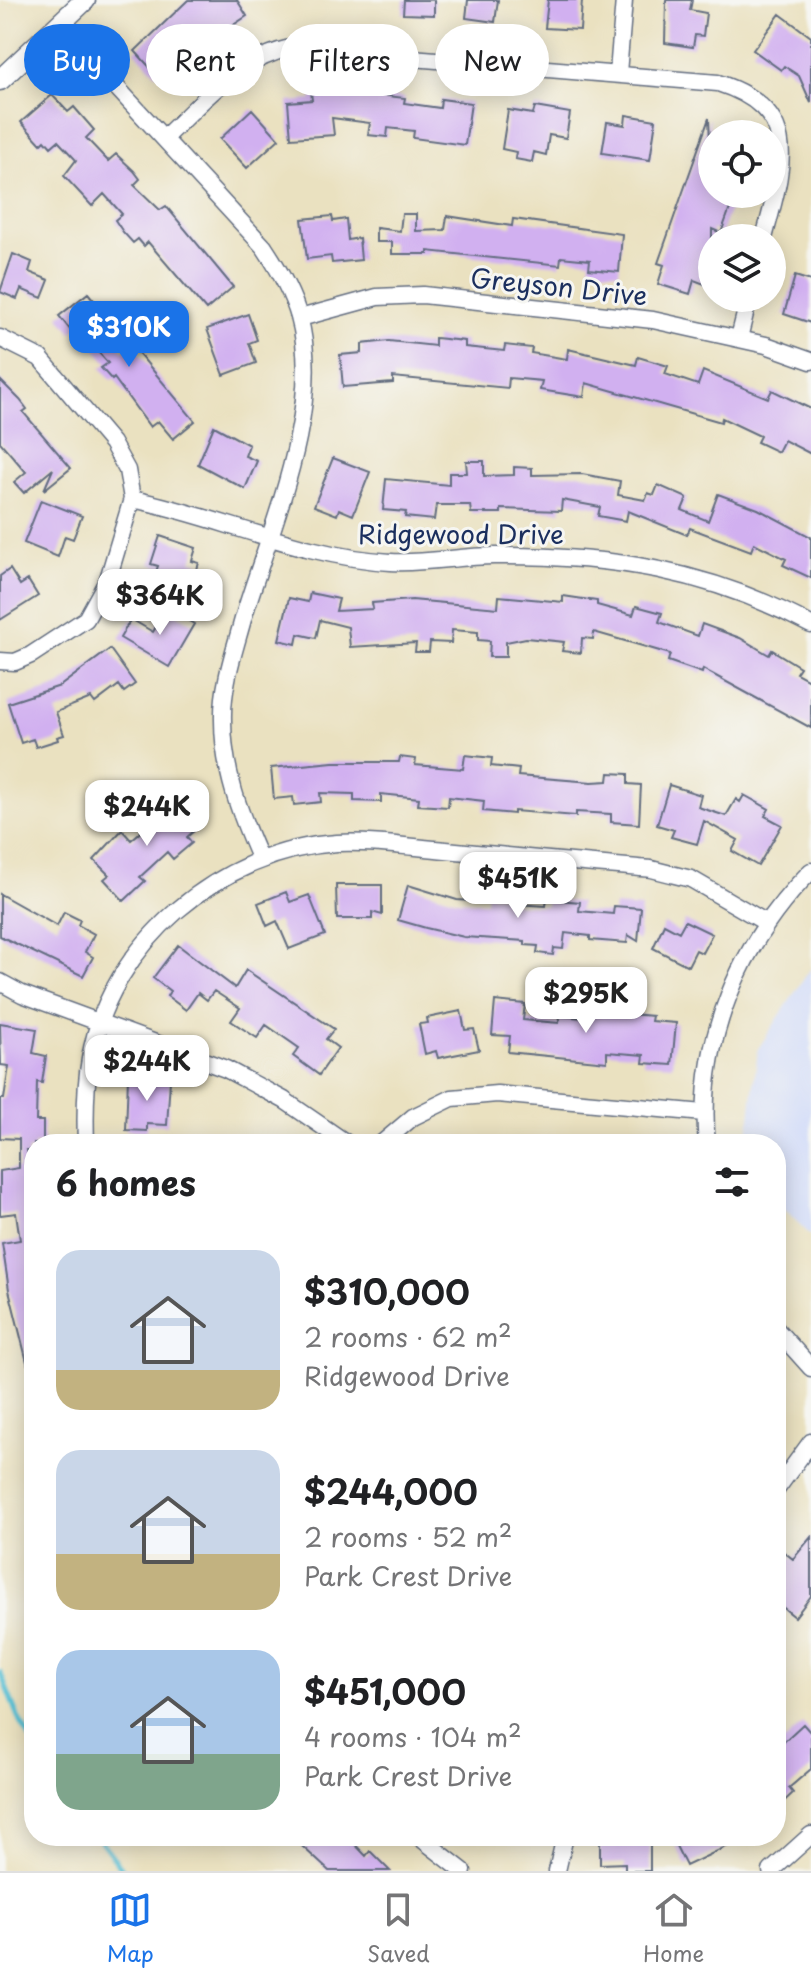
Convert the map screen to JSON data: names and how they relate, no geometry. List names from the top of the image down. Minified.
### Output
{"streets":{"street":["Greyson Drive","Ridgewood Drive"]},"page":{"chip":["Buy","Rent","Filters","New"],"price":["$310K","$364K","$244K","$451K","$295K","$244K"],"heading":"6 homes","list":[{"name":"$310,000","note":"2 rooms · 62 m² · Ridgewood Drive"},{"name":"$244,000","note":"2 rooms · 52 m² · Park Crest Drive"},{"name":"$451,000","note":"4 rooms · 104 m² · Park Crest Drive"}],"tabs":["Map","Saved","Home"]}}
